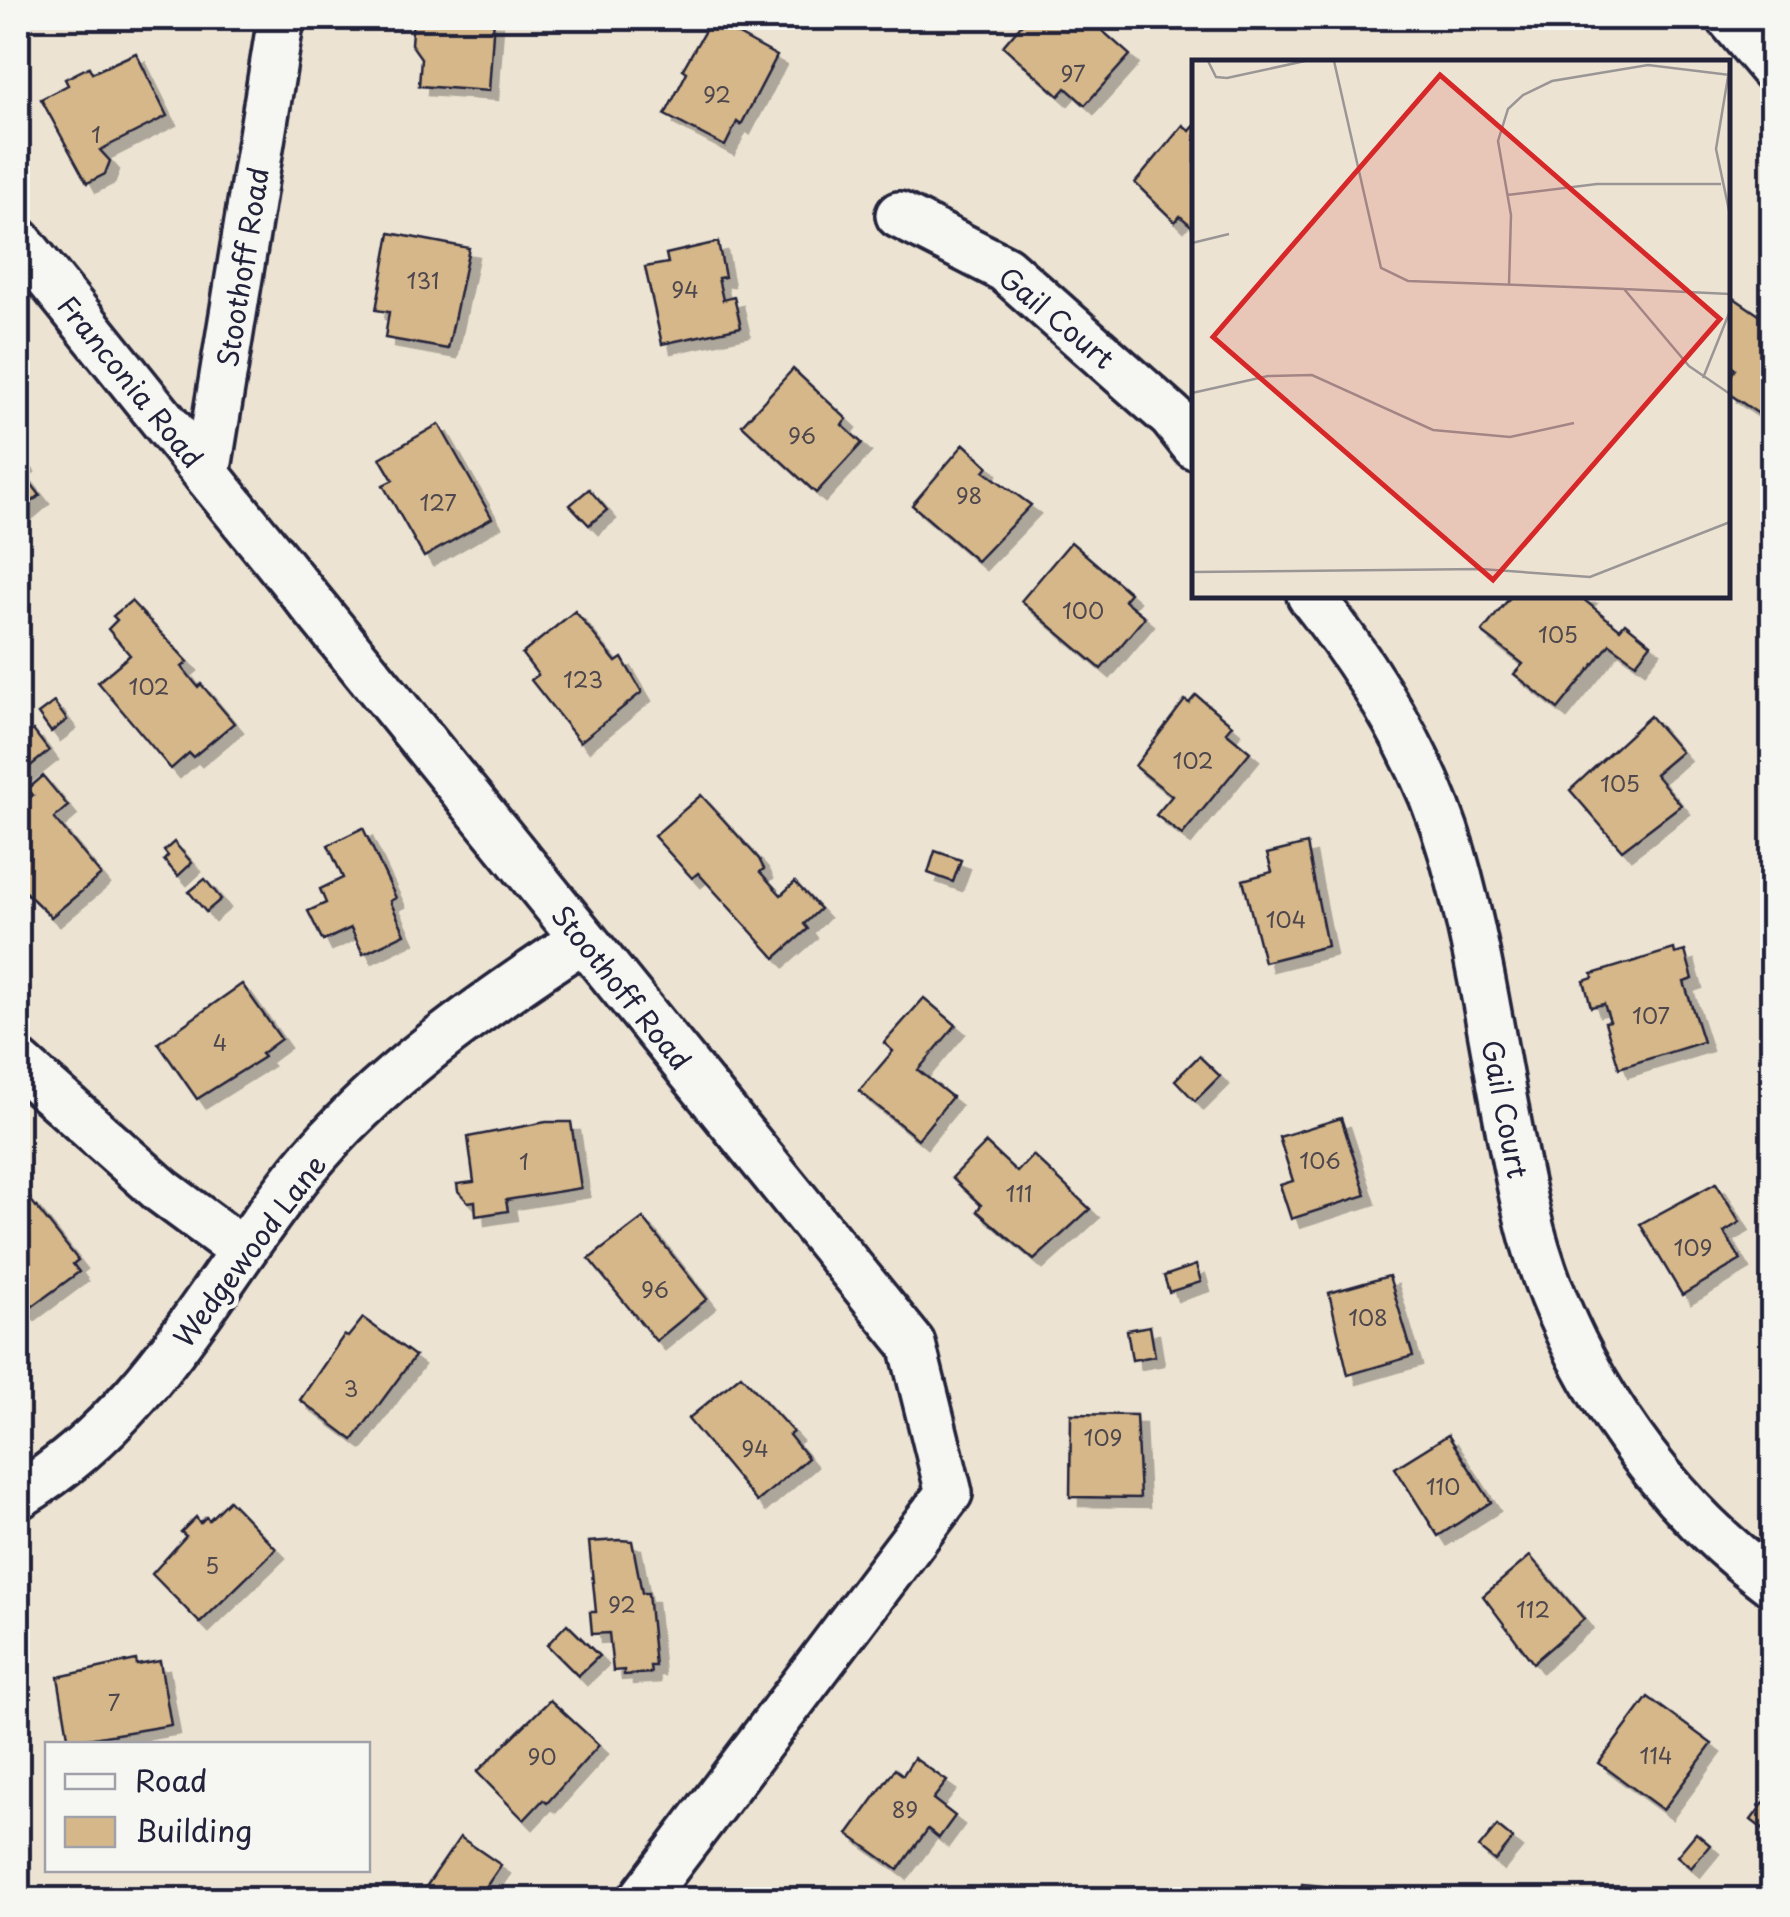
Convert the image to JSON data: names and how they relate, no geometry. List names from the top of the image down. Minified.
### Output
{"streets":{"street":["Stoothoff Road","Gail Court","Franconia Road","Wedgewood Lane"]},"crossings":[["Stoothoff Road","Franconia Road"],["Stoothoff Road","Wedgewood Lane"]],"house_numbers":["97","92","1","131","94","96","98","127","100","105","123","102","102","105","104","107","4","106","1","111","109","96","108","3","109","94","110","5","92","112","7","114","90","89"],"legend":["Road","Building"]}
